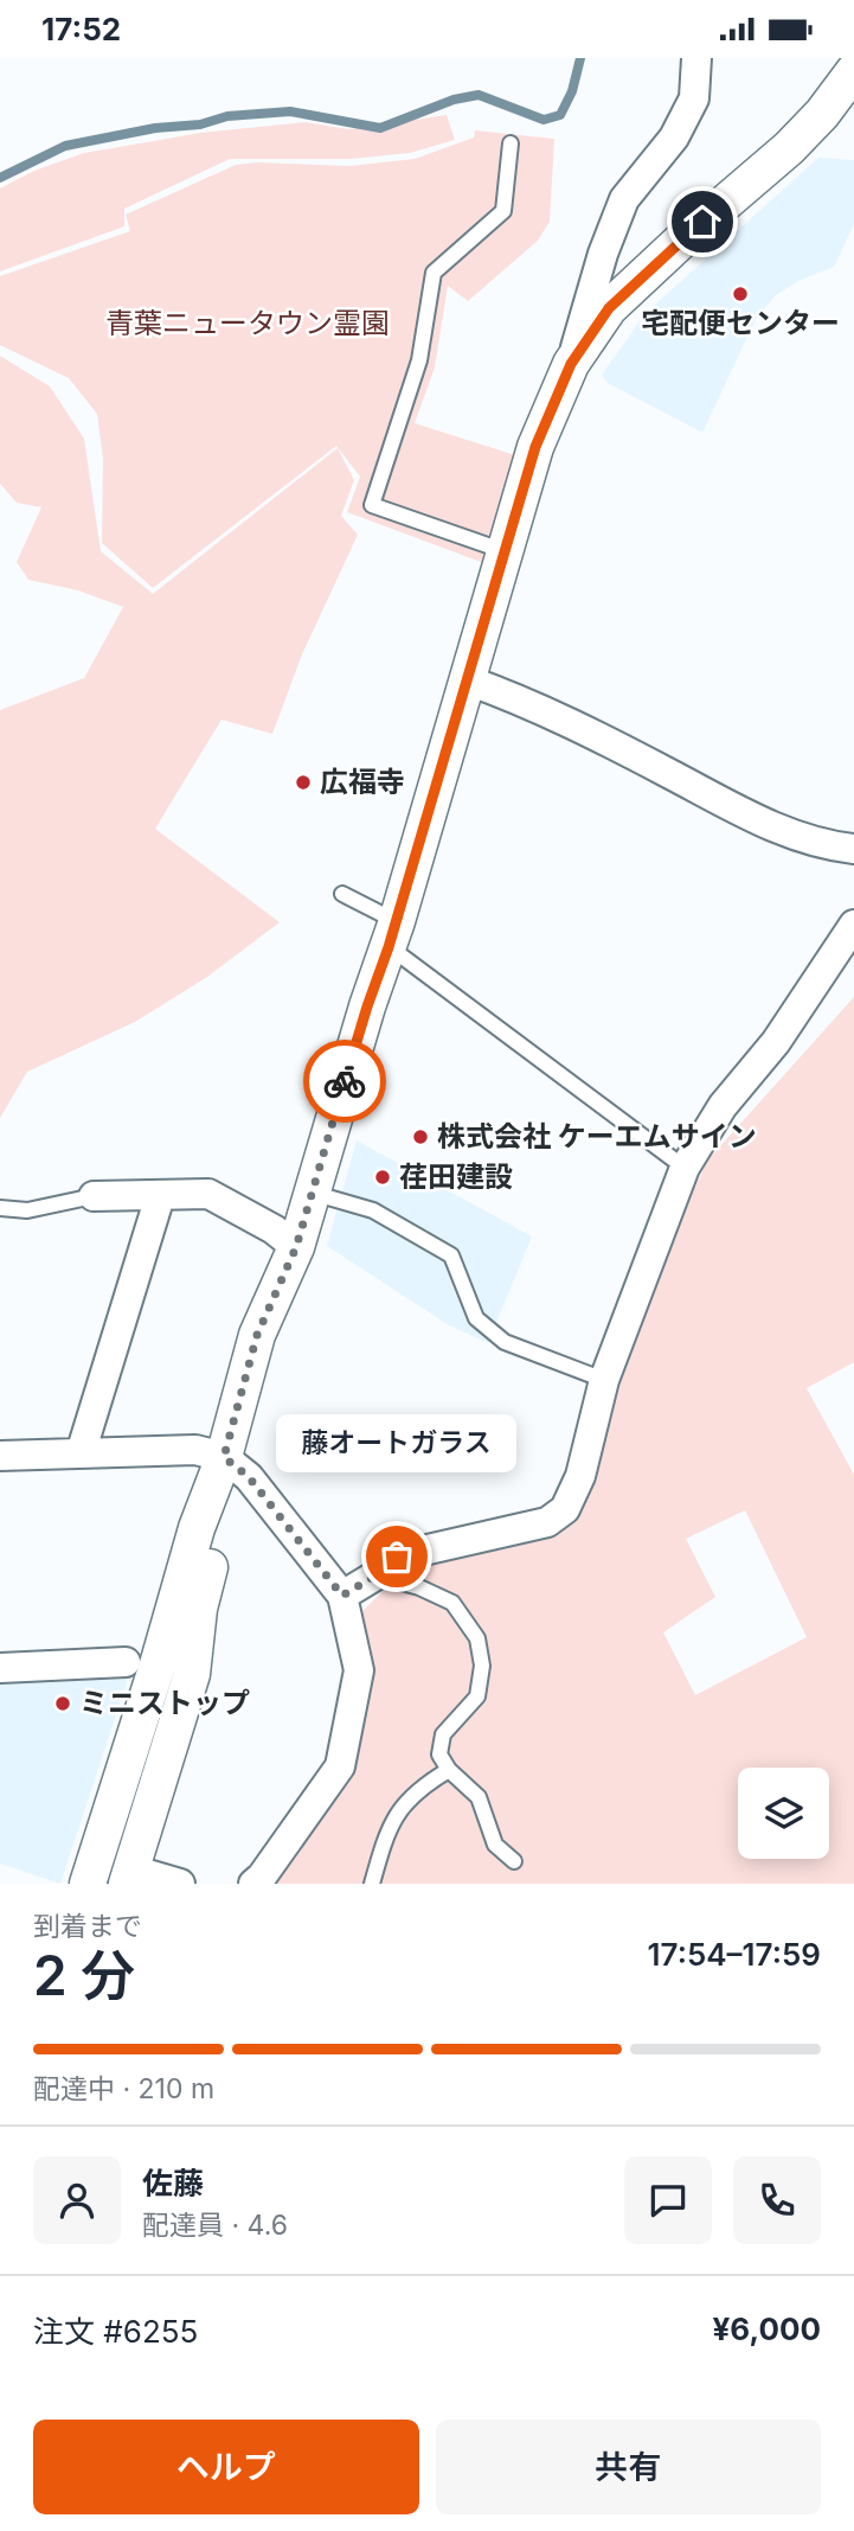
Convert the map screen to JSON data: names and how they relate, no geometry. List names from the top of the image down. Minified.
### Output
{"parks":["青葉ニュータウン霊園"],"places":["宅配便センター","広福寺","株式会社 ケーエムサイン","荏田建設","藤オートガラス","ミニストップ"],"page":{"status":"17:52","bubble":"藤オートガラス","heading":["2 分","到着まで","17:54–17:59"],"panel":["佐藤","配達員 · 4.6","注文 #6255","¥6,000"],"bar":"配達中 · 210 m","buttons":["ヘルプ","共有"]}}
